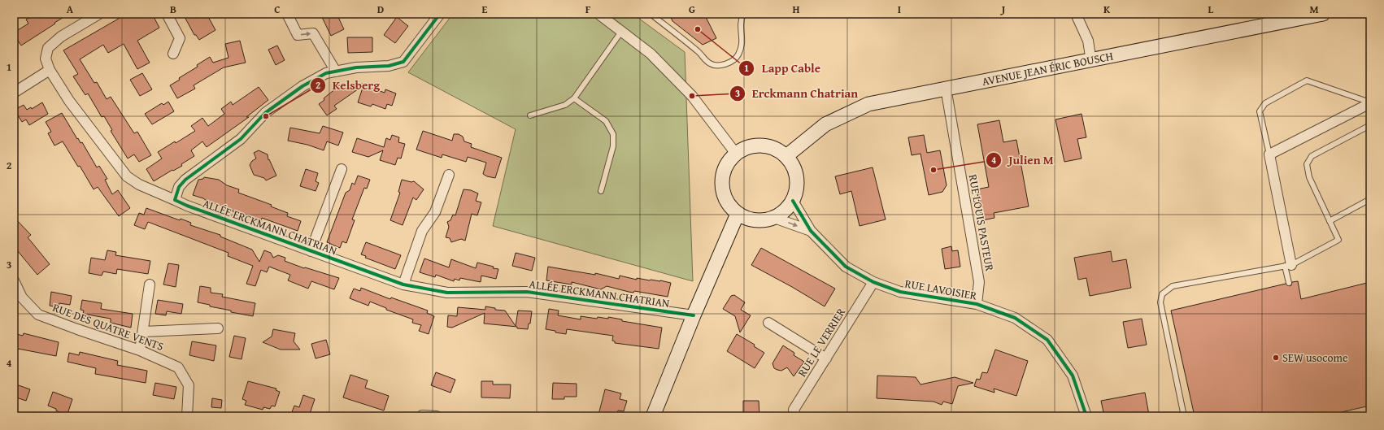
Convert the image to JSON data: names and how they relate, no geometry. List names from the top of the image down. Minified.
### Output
{"streets":{"main road":["AVENUE JEAN ÉRIC BOUSCH"],"street":["RUE LOUIS PASTEUR","ALLÉE ERCKMANN CHATRIAN","RUE LAVOISIER","RUE DES QUATRE VENTS","RUE LE VERRIER"]},"crossings":[["AVENUE JEAN ÉRIC BOUSCH","RUE LOUIS PASTEUR"],["AVENUE JEAN ÉRIC BOUSCH","RUE LAVOISIER"],["RUE LOUIS PASTEUR","RUE LAVOISIER"],["RUE LAVOISIER","RUE LE VERRIER"]],"places":["Lapp Cable","Erckmann Chatrian","Kelsberg","Julien M","SEW usocome"],"grid":{"columns":["A","B","C","D","E","F","G","H","I","J","K","L","M"],"rows":["1","2","3","4"]}}
